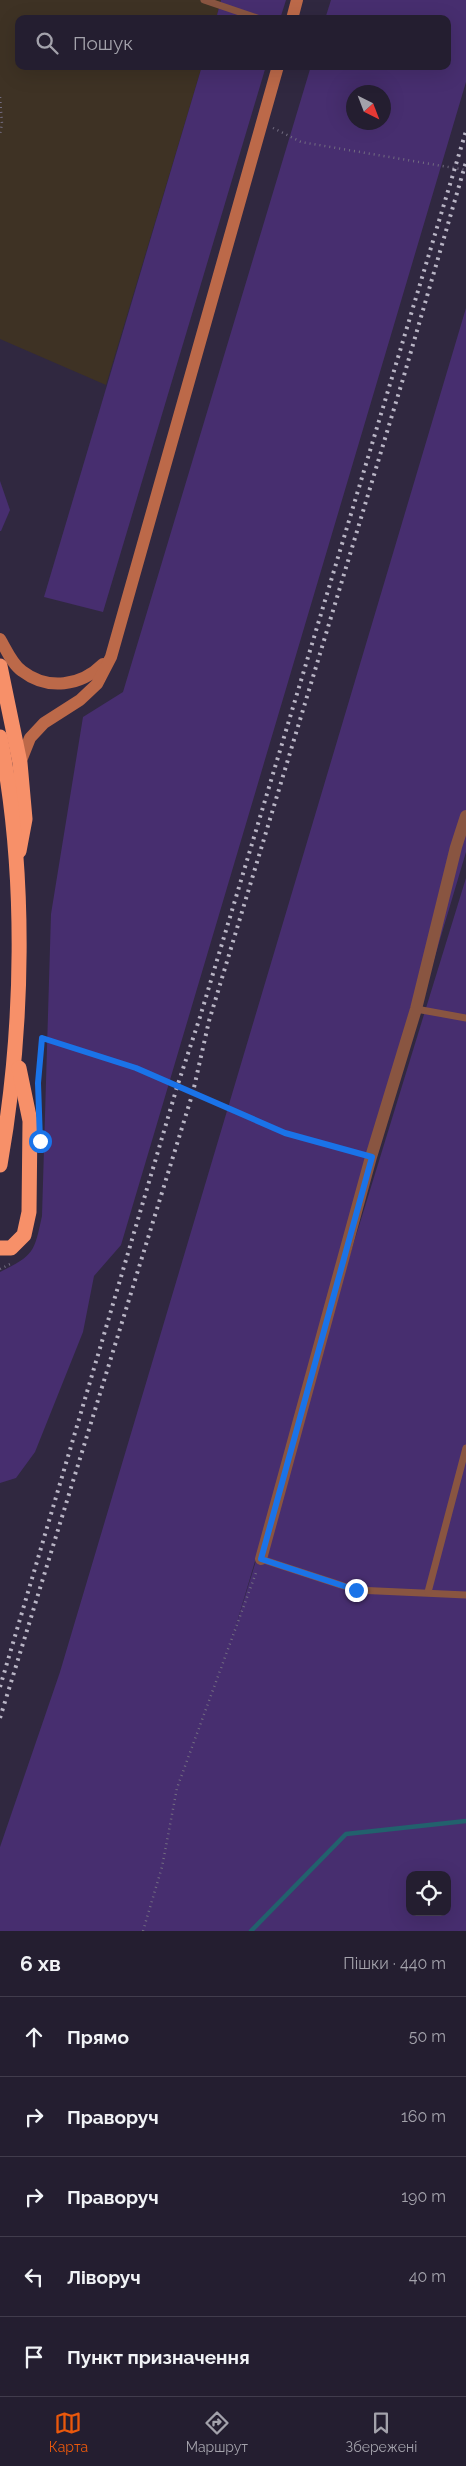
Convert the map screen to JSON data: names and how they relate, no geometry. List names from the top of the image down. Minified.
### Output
{"north":"bottom right","page":{"search":"Пошук","heading":["6 хв","Пішки · 440 m"],"list":[["Прямо","50 m"],["Праворуч","160 m"],["Праворуч","190 m"],["Ліворуч","40 m"],"Пункт призначення"],"nav":["Карта","Маршрут","Збережені"]}}
